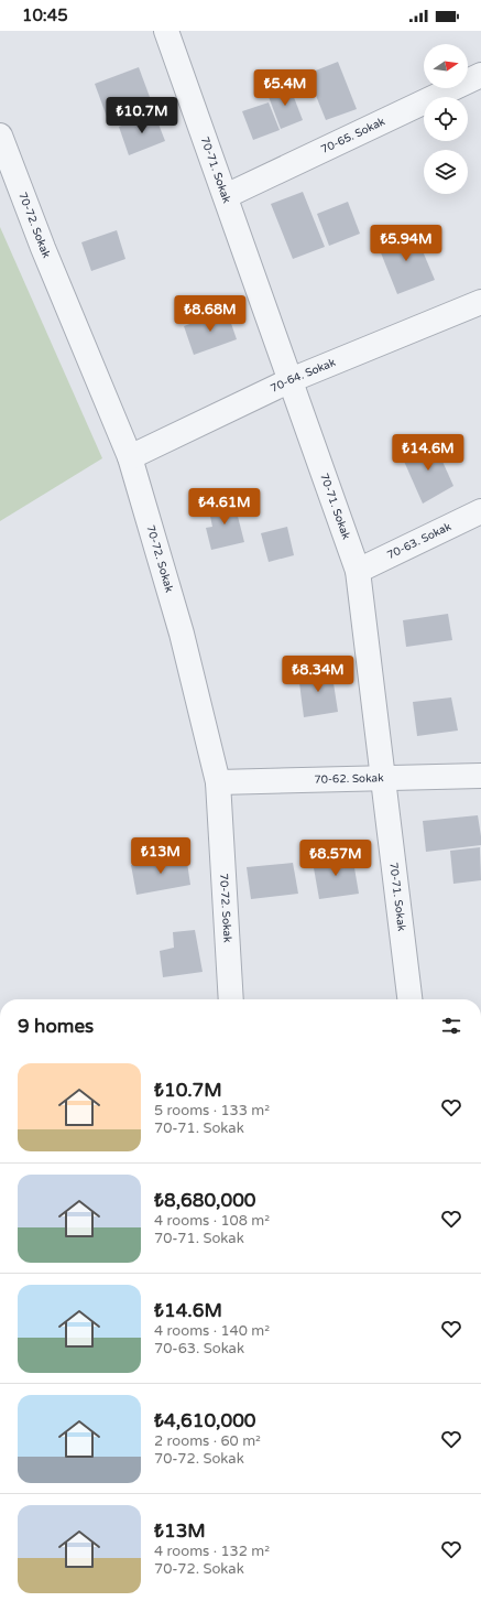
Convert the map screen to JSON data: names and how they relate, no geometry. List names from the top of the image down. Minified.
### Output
{"streets":{"street":["70-65. Sokak","70-71. Sokak","70-72. Sokak","70-64. Sokak","70-63. Sokak","70-62. Sokak"]},"crossings":[["70-65. Sokak","70-71. Sokak"],["70-71. Sokak","70-64. Sokak"],["70-71. Sokak","70-63. Sokak"],["70-71. Sokak","70-62. Sokak"],["70-72. Sokak","70-64. Sokak"],["70-72. Sokak","70-62. Sokak"]],"north":"right","page":{"status":"10:45","price":["₺5.4M","₺10.7M","₺5.94M","₺8.68M","₺14.6M","₺4.61M","₺8.34M","₺13M","₺8.57M"],"heading":"9 homes","list":[{"name":"₺10.7M","note":"5 rooms · 133 m² · 70-71. Sokak"},{"name":"₺8,680,000","note":"4 rooms · 108 m² · 70-71. Sokak"},{"name":"₺14.6M","note":"4 rooms · 140 m² · 70-63. Sokak"},{"name":"₺4,610,000","note":"2 rooms · 60 m² · 70-72. Sokak"},{"name":"₺13M","note":"4 rooms · 132 m² · 70-72. Sokak"}]}}
